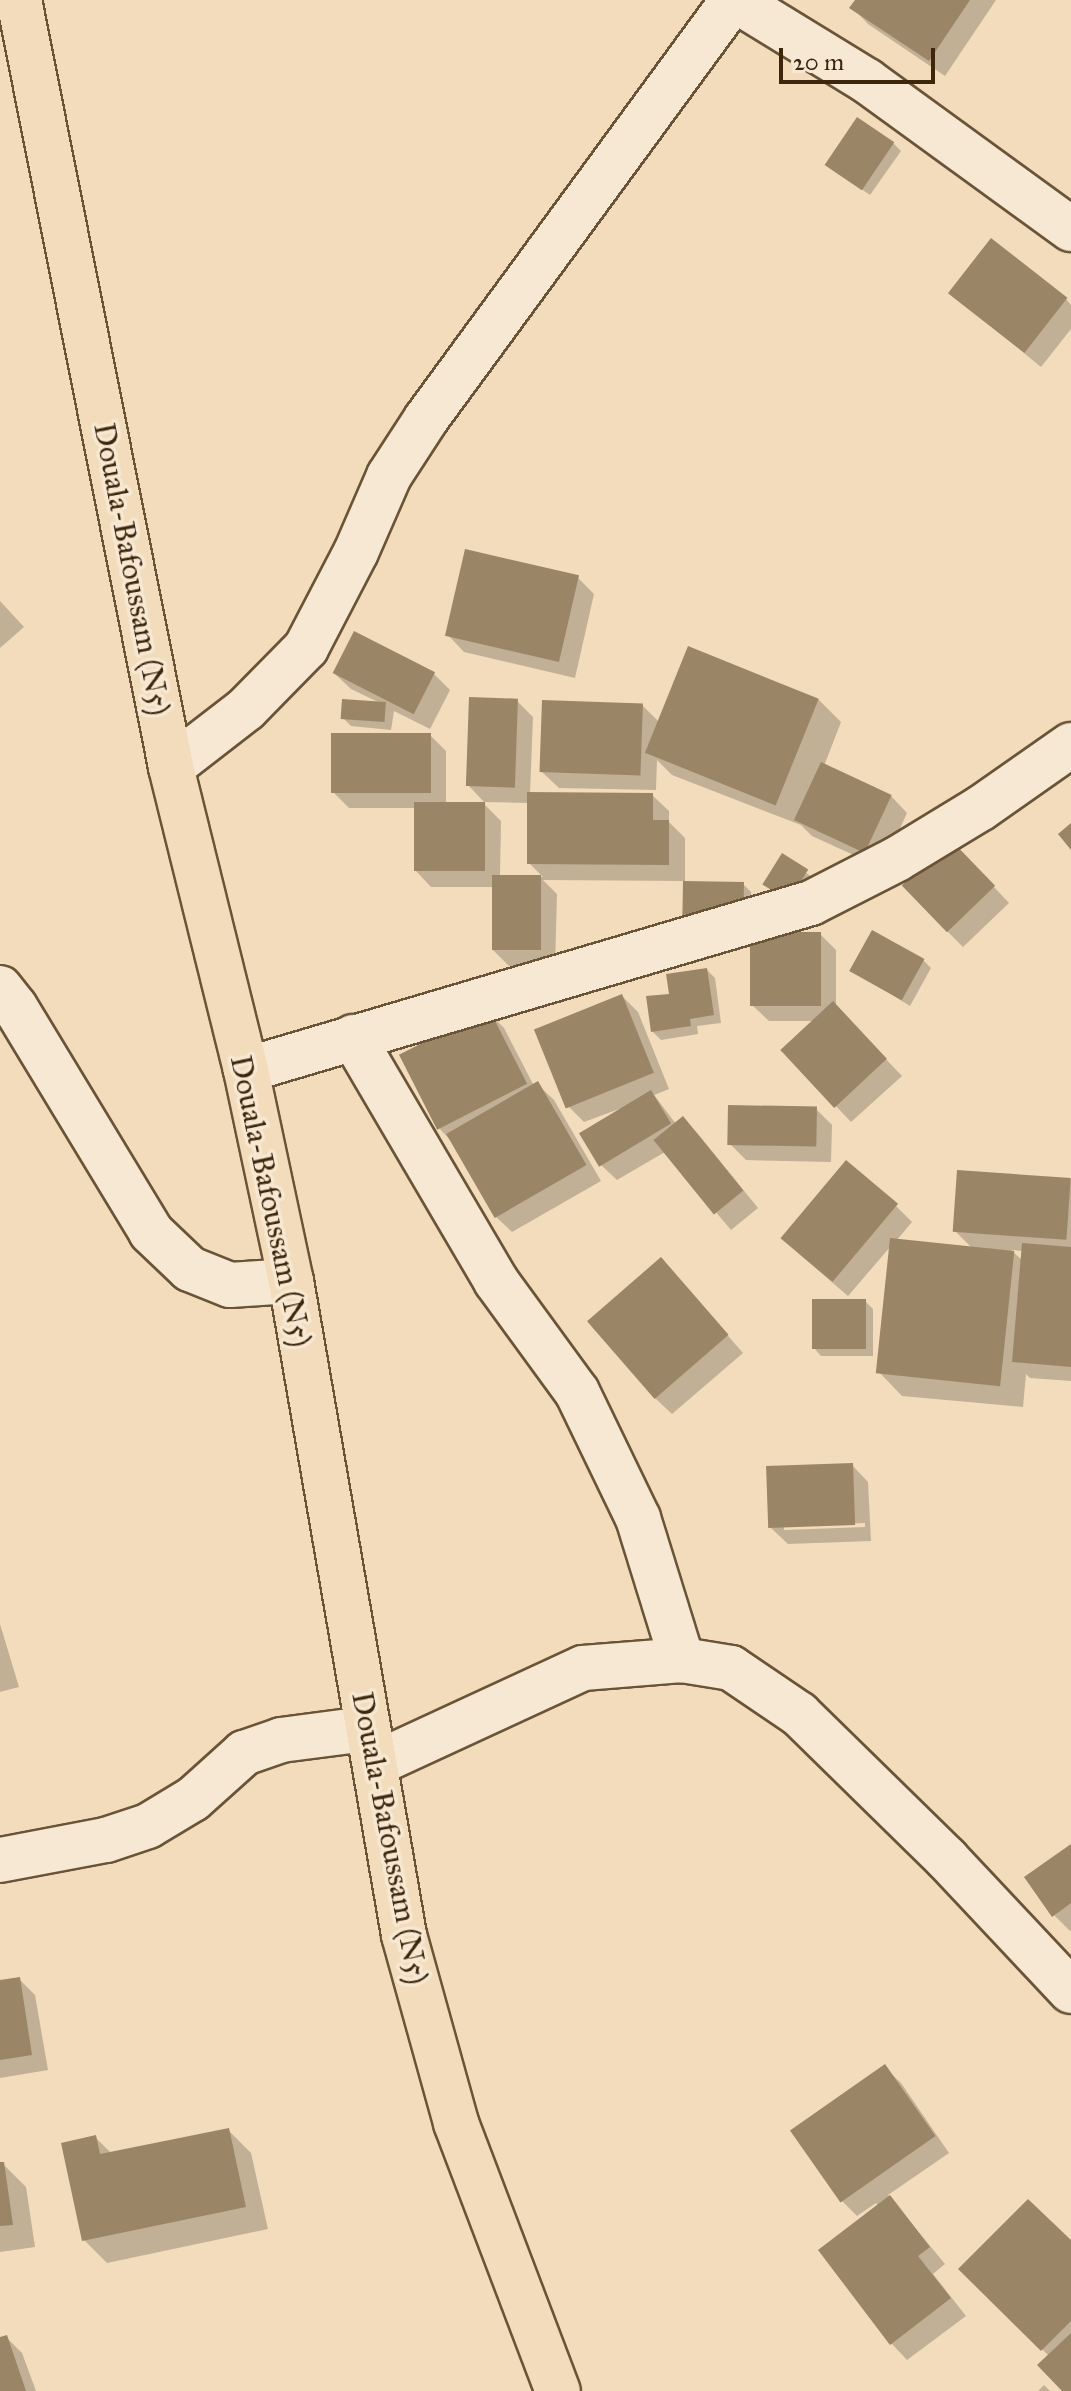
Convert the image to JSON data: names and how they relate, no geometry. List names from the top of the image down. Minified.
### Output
{"streets":{"highway":["Douala-Bafoussam (N5)"]},"scale_bar":"20 m"}
